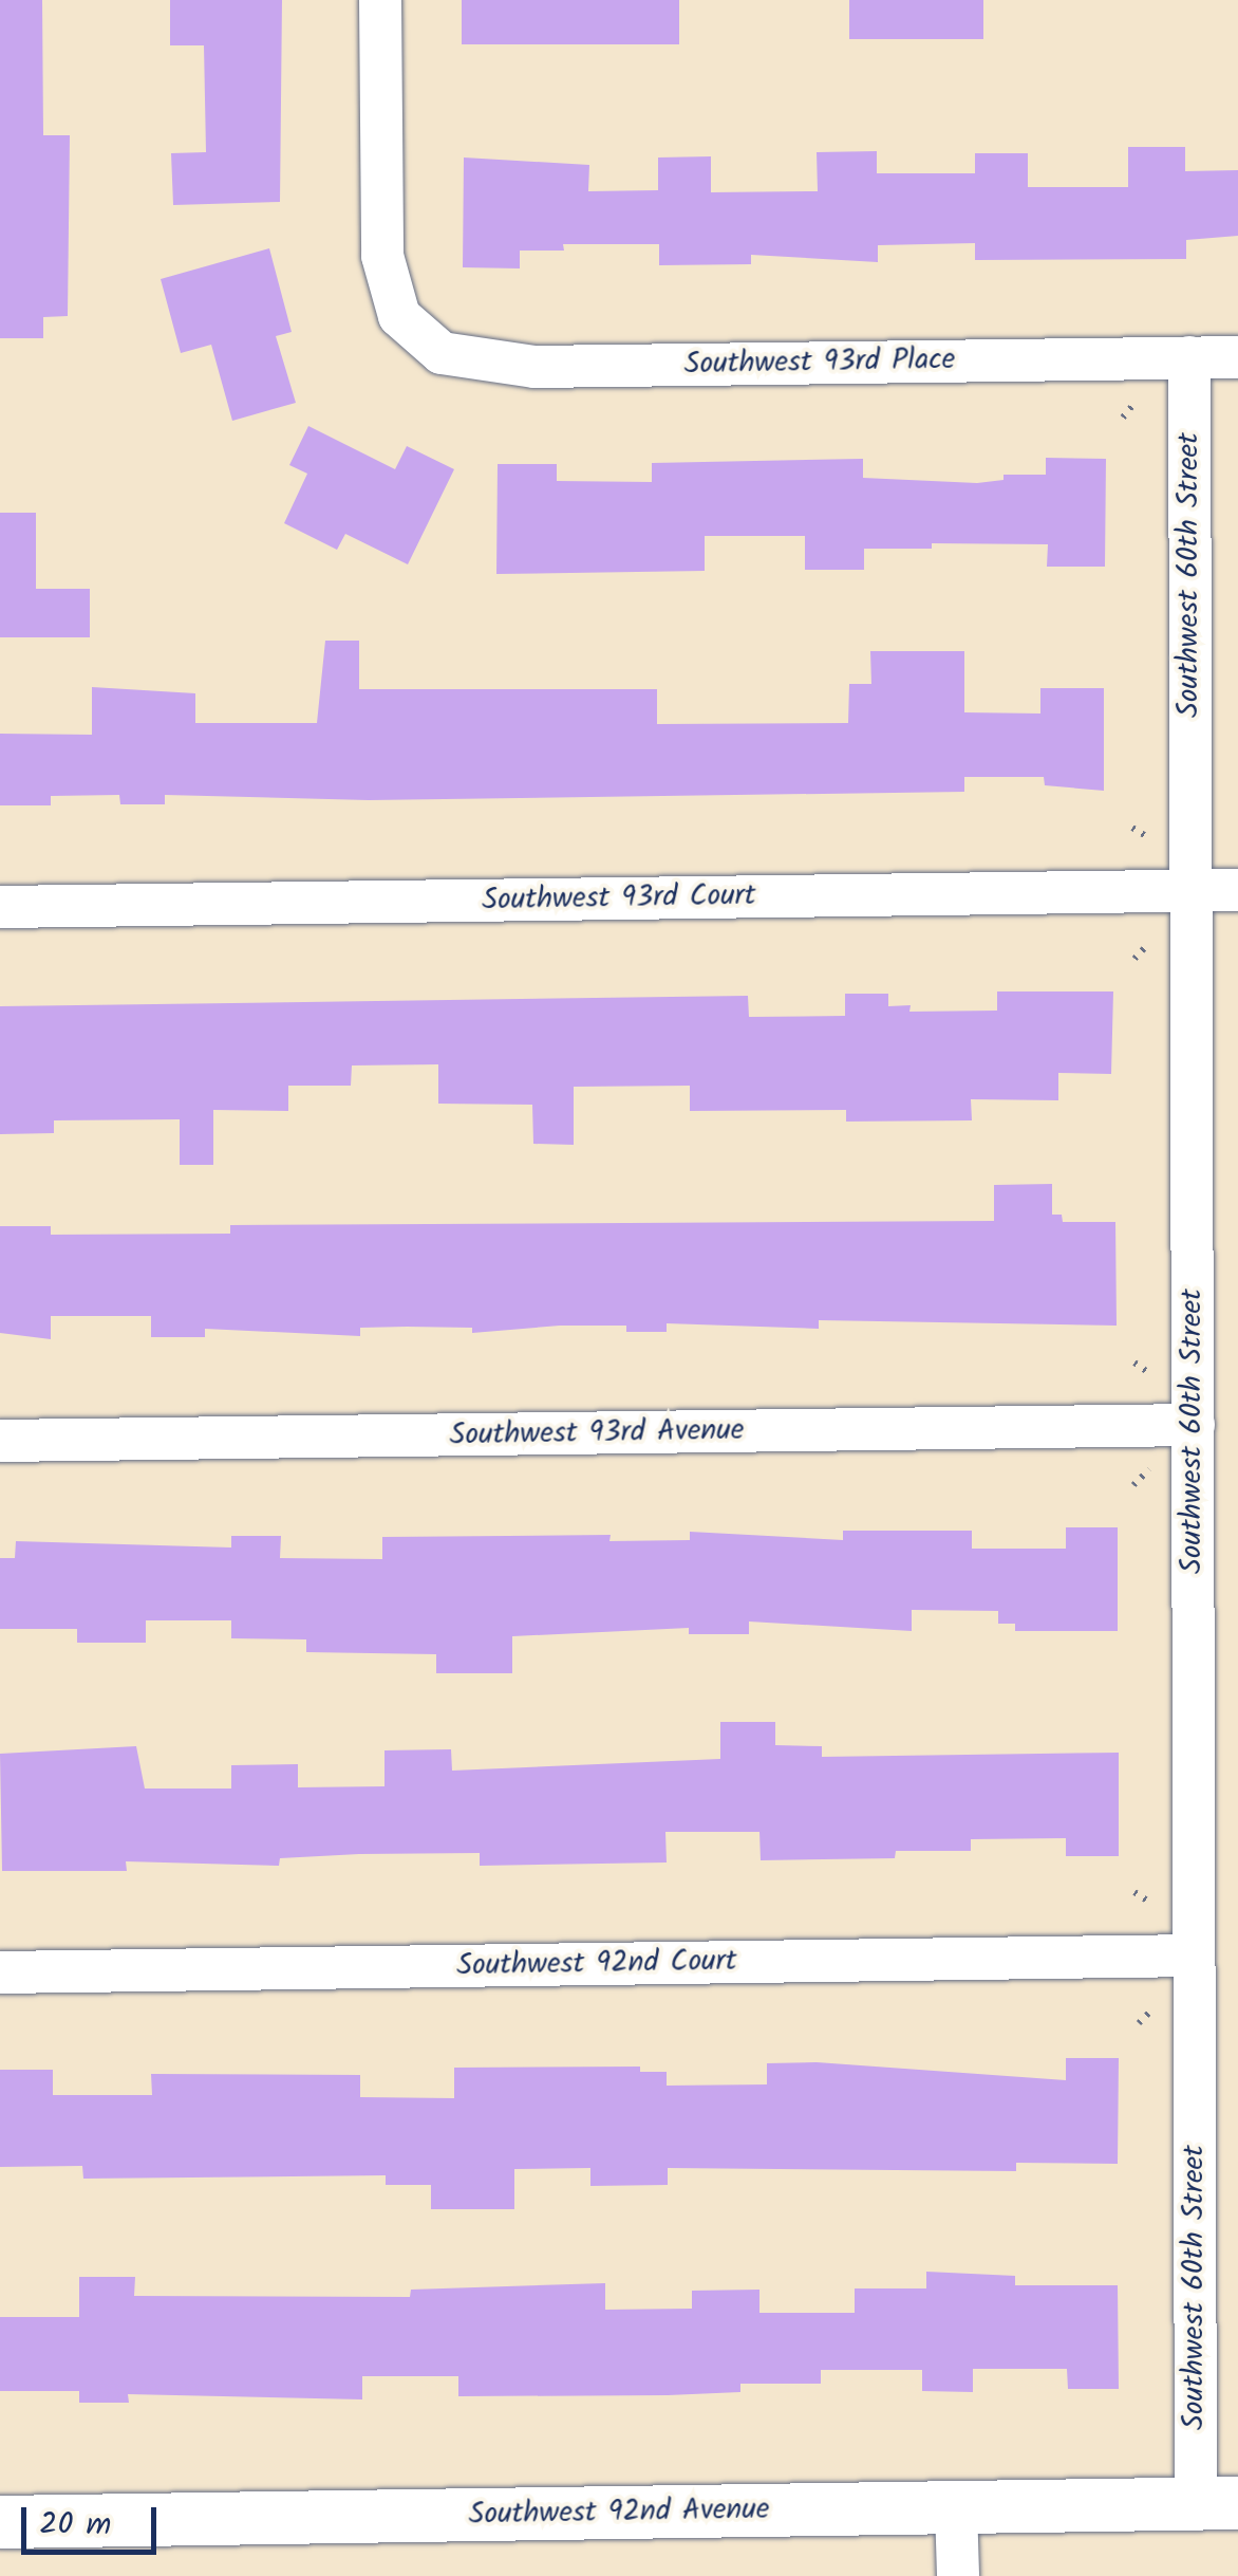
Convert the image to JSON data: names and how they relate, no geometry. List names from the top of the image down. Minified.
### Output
{"streets":{"street":["Southwest 93rd Place","Southwest 60th Street","Southwest 93rd Court","Southwest 93rd Avenue","Southwest 92nd Court","Southwest 92nd Avenue"]},"crossings":[["Southwest 93rd Place","Southwest 60th Street"],["Southwest 60th Street","Southwest 93rd Court"],["Southwest 60th Street","Southwest 93rd Avenue"],["Southwest 60th Street","Southwest 92nd Court"],["Southwest 60th Street","Southwest 92nd Avenue"]],"scale_bar":"20 m"}
